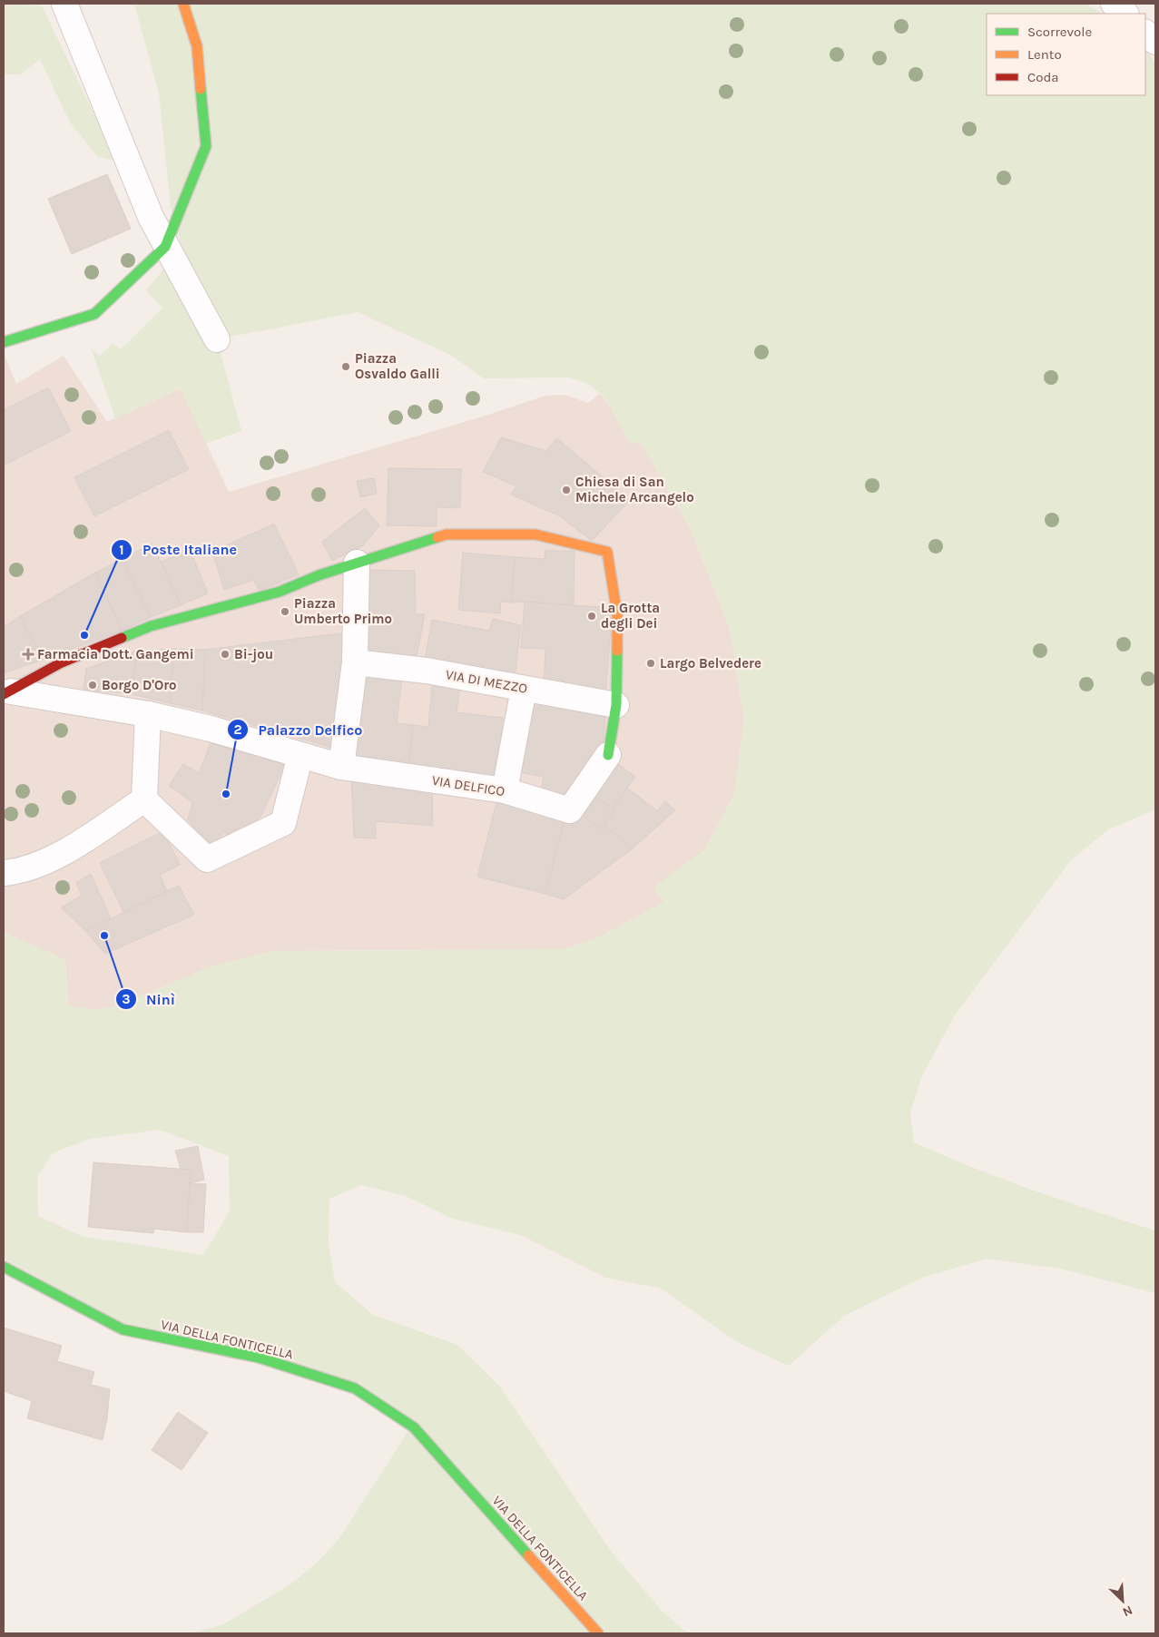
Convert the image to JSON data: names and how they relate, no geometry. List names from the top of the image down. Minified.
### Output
{"streets":{"street":["VIA DI MEZZO","VIA DELFICO","VIA DELLA FONTICELLA"]},"places":{"other":["Piazza Osvaldo Galli","Chiesa di San Michele Arcangelo","Piazza Umberto Primo","La Grotta degli Dei","Poste Italiane","Bi-jou","Largo Belvedere","Borgo D'Oro","Palazzo Delfico","Ninì"],"health":["Farmacia Dott. Gangemi"]},"legend":["Scorrevole","Lento","Coda"],"north":"bottom right"}
